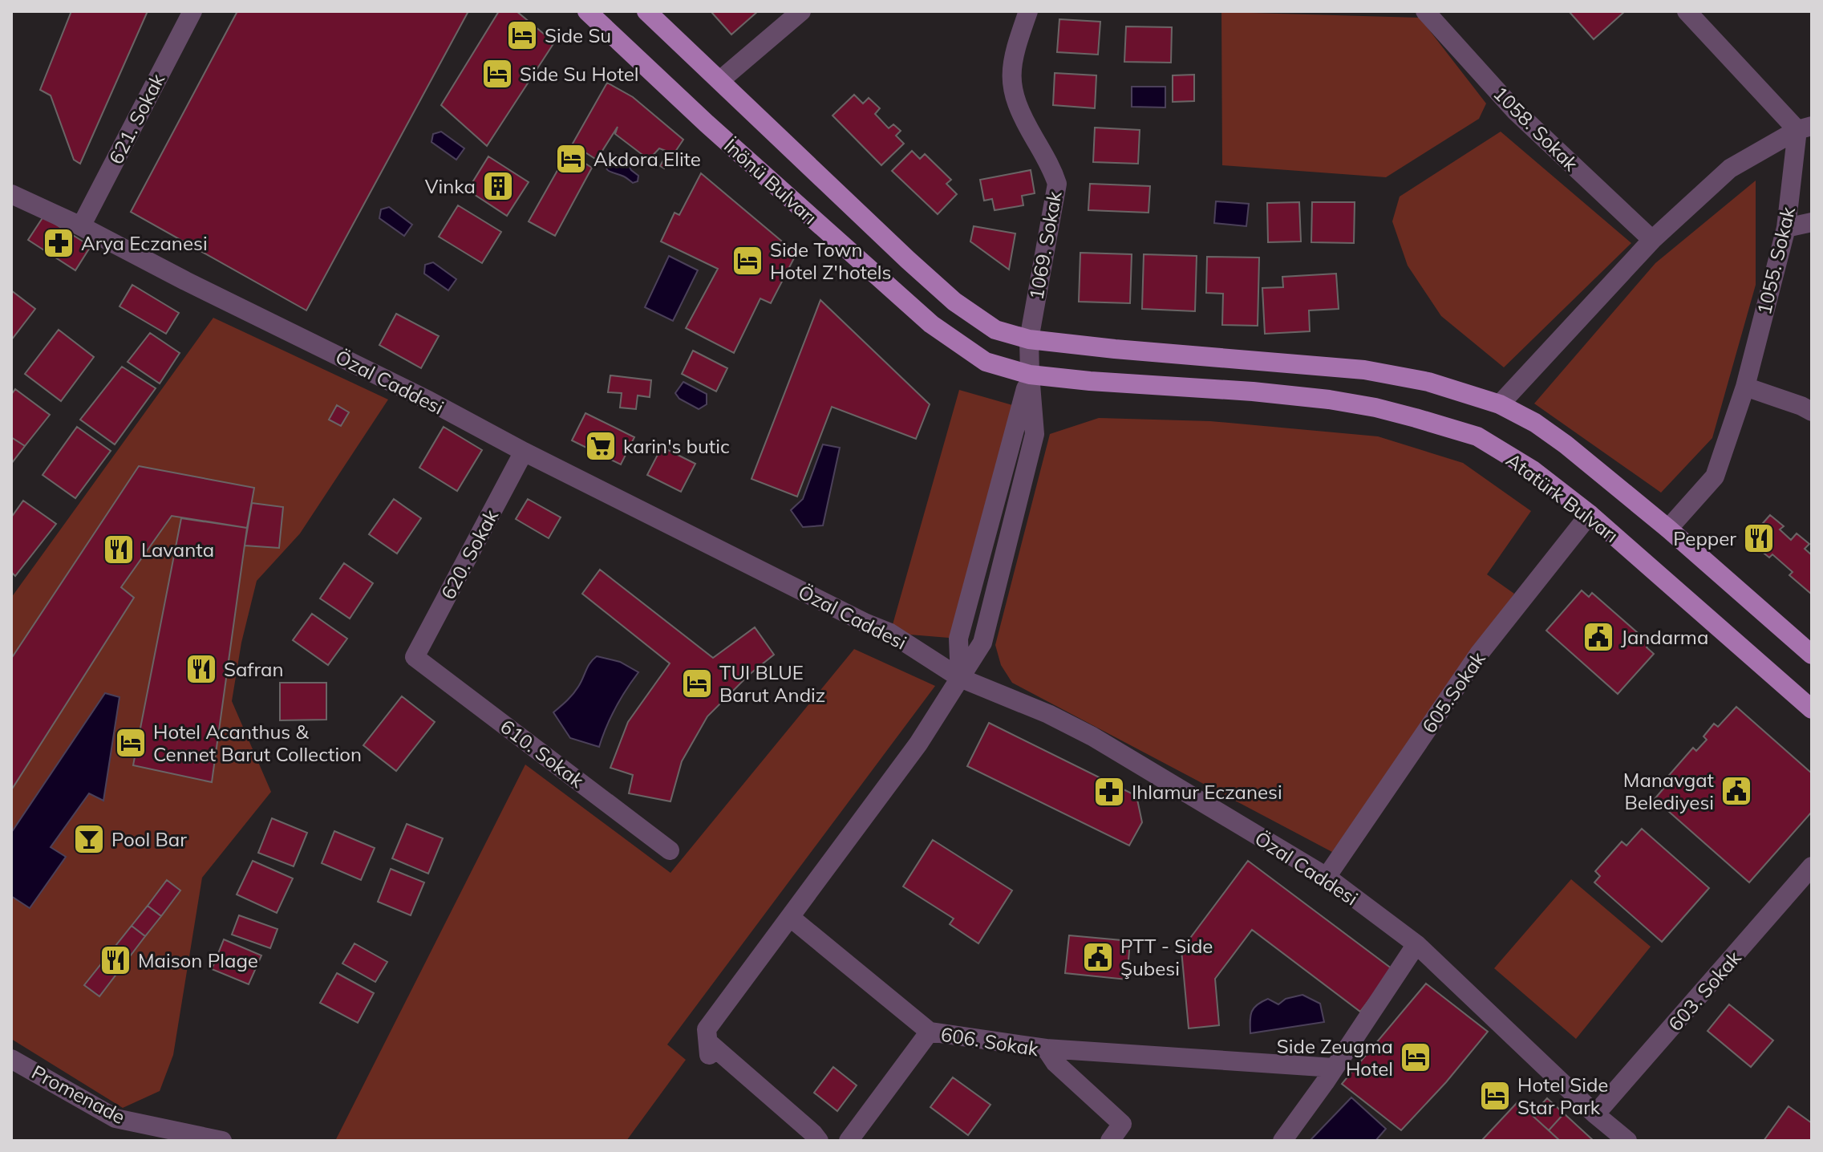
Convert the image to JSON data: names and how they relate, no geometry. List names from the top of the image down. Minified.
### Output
{"streets":{"main road":["İnönü Bulvarı","Atatürk Bulvarı"],"street":["621. Sokak","1058. Sokak","1069. Sokak","1055. Sokak","Özal Caddesi","620. Sokak","605.Sokak","610. Sokak","603. Sokak","606. Sokak","Promenade"]},"crossings":[["621. Sokak","Özal Caddesi"],["İnönü Bulvarı","1069. Sokak"],["İnönü Bulvarı","Atatürk Bulvarı"],["1069. Sokak","Özal Caddesi"],["1069. Sokak","Atatürk Bulvarı"],["Özal Caddesi","620. Sokak"],["Özal Caddesi","605.Sokak"],["Özal Caddesi","603. Sokak"],["Atatürk Bulvarı","605.Sokak"],["620. Sokak","610. Sokak"]],"places":{"hotel":["Side Su","Side Su Hotel","Akdora Elite","Side Town Hotel Z'hotels","TUI BLUE Barut Andiz","Hotel Acanthus & Cennet Barut Collection","Side Zeugma Hotel","Hotel Side Star Park"],"building":["Vinka"],"pharmacy":["Arya Eczanesi","Ihlamur Eczanesi"],"supermarket":["karin's butic"],"restaurant":["Pepper","Lavanta","Safran","Maison Plage"],"public building":["Jandarma","Manavgat Belediyesi","PTT - Side Şubesi"],"bar":["Pool Bar"]}}
